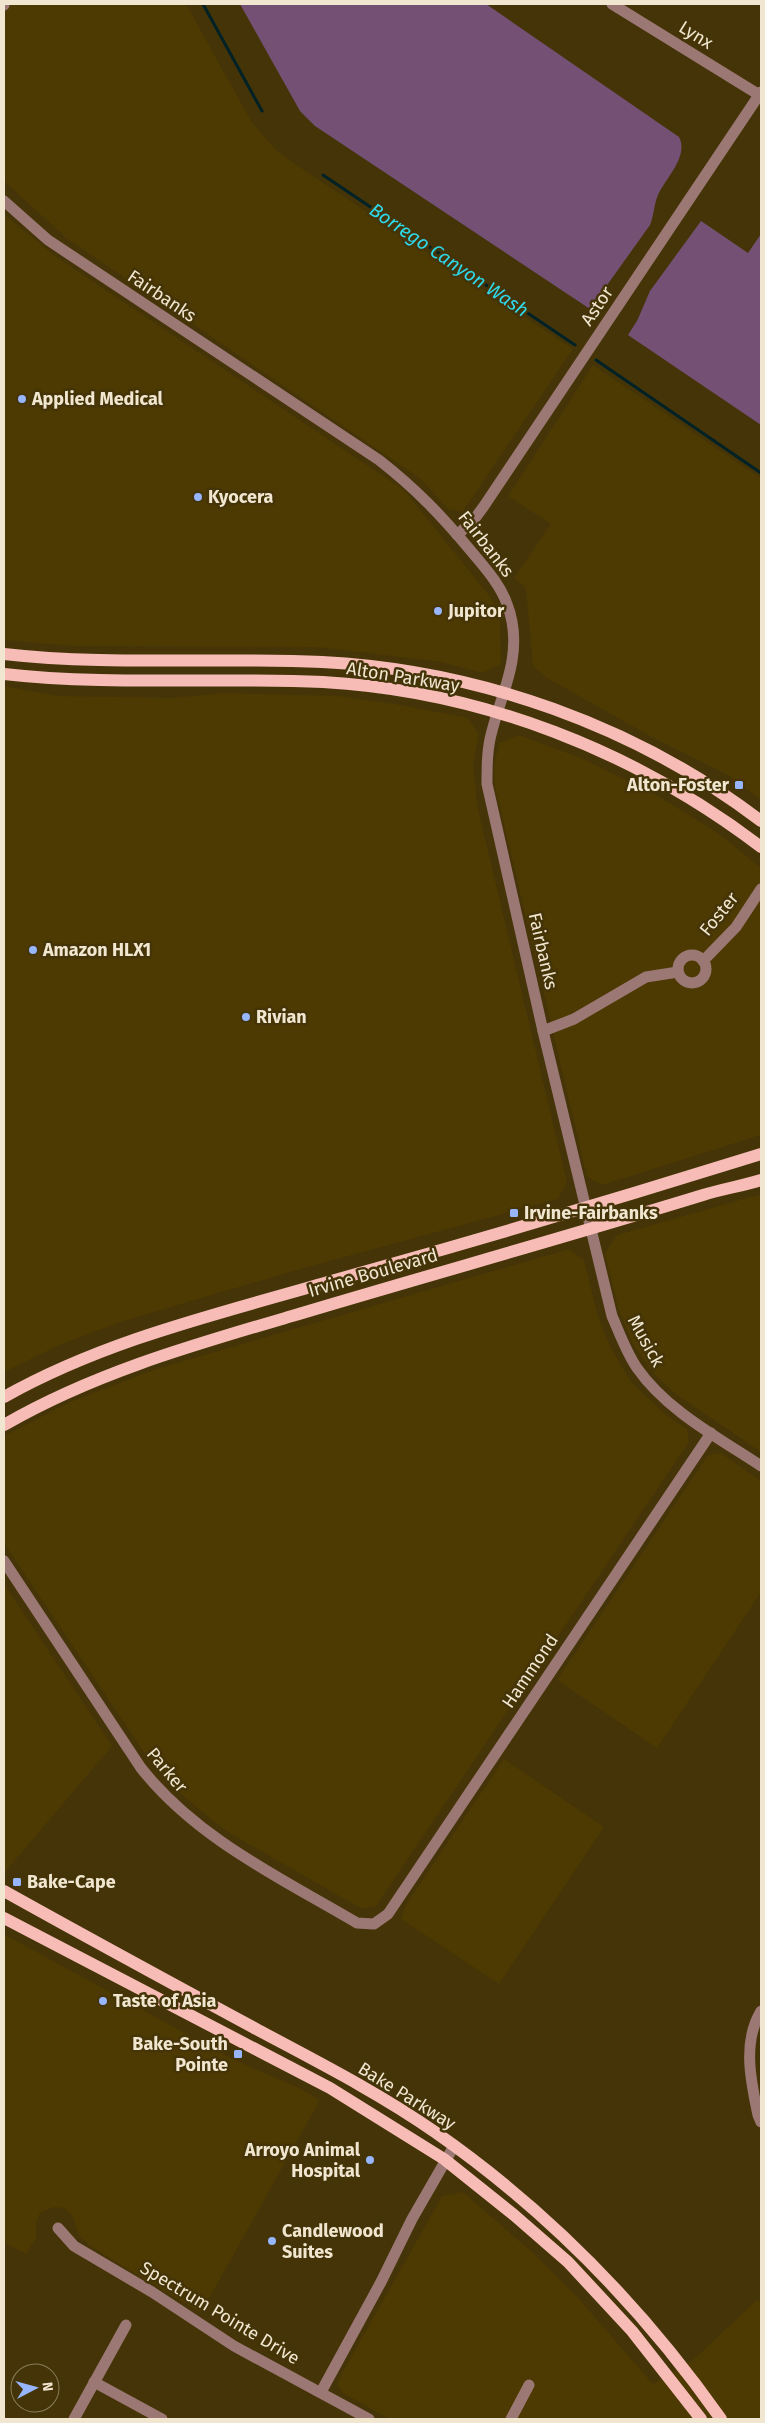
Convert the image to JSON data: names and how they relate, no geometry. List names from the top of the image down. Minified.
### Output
{"streets":{"main road":["Alton Parkway","Irvine Boulevard","Bake Parkway"],"street":["Lynx","Fairbanks","Astor","Foster","Musick","Hammond","Parker","Spectrum Pointe Drive"]},"crossings":[["Lynx","Astor"],["Fairbanks","Astor"],["Fairbanks","Alton Parkway"],["Fairbanks","Irvine Boulevard"],["Fairbanks","Musick"],["Irvine Boulevard","Musick"],["Musick","Hammond"],["Hammond","Parker"]],"water":["Borrego Canyon Wash"],"places":{"other":["Applied Medical","Kyocera","Jupitor","Amazon HLX1","Rivian","Taste of Asia","Arroyo Animal Hospital","Candlewood Suites"],"transit":["Alton-Foster","Irvine-Fairbanks","Bake-Cape","Bake-South Pointe"]},"north":"right"}
